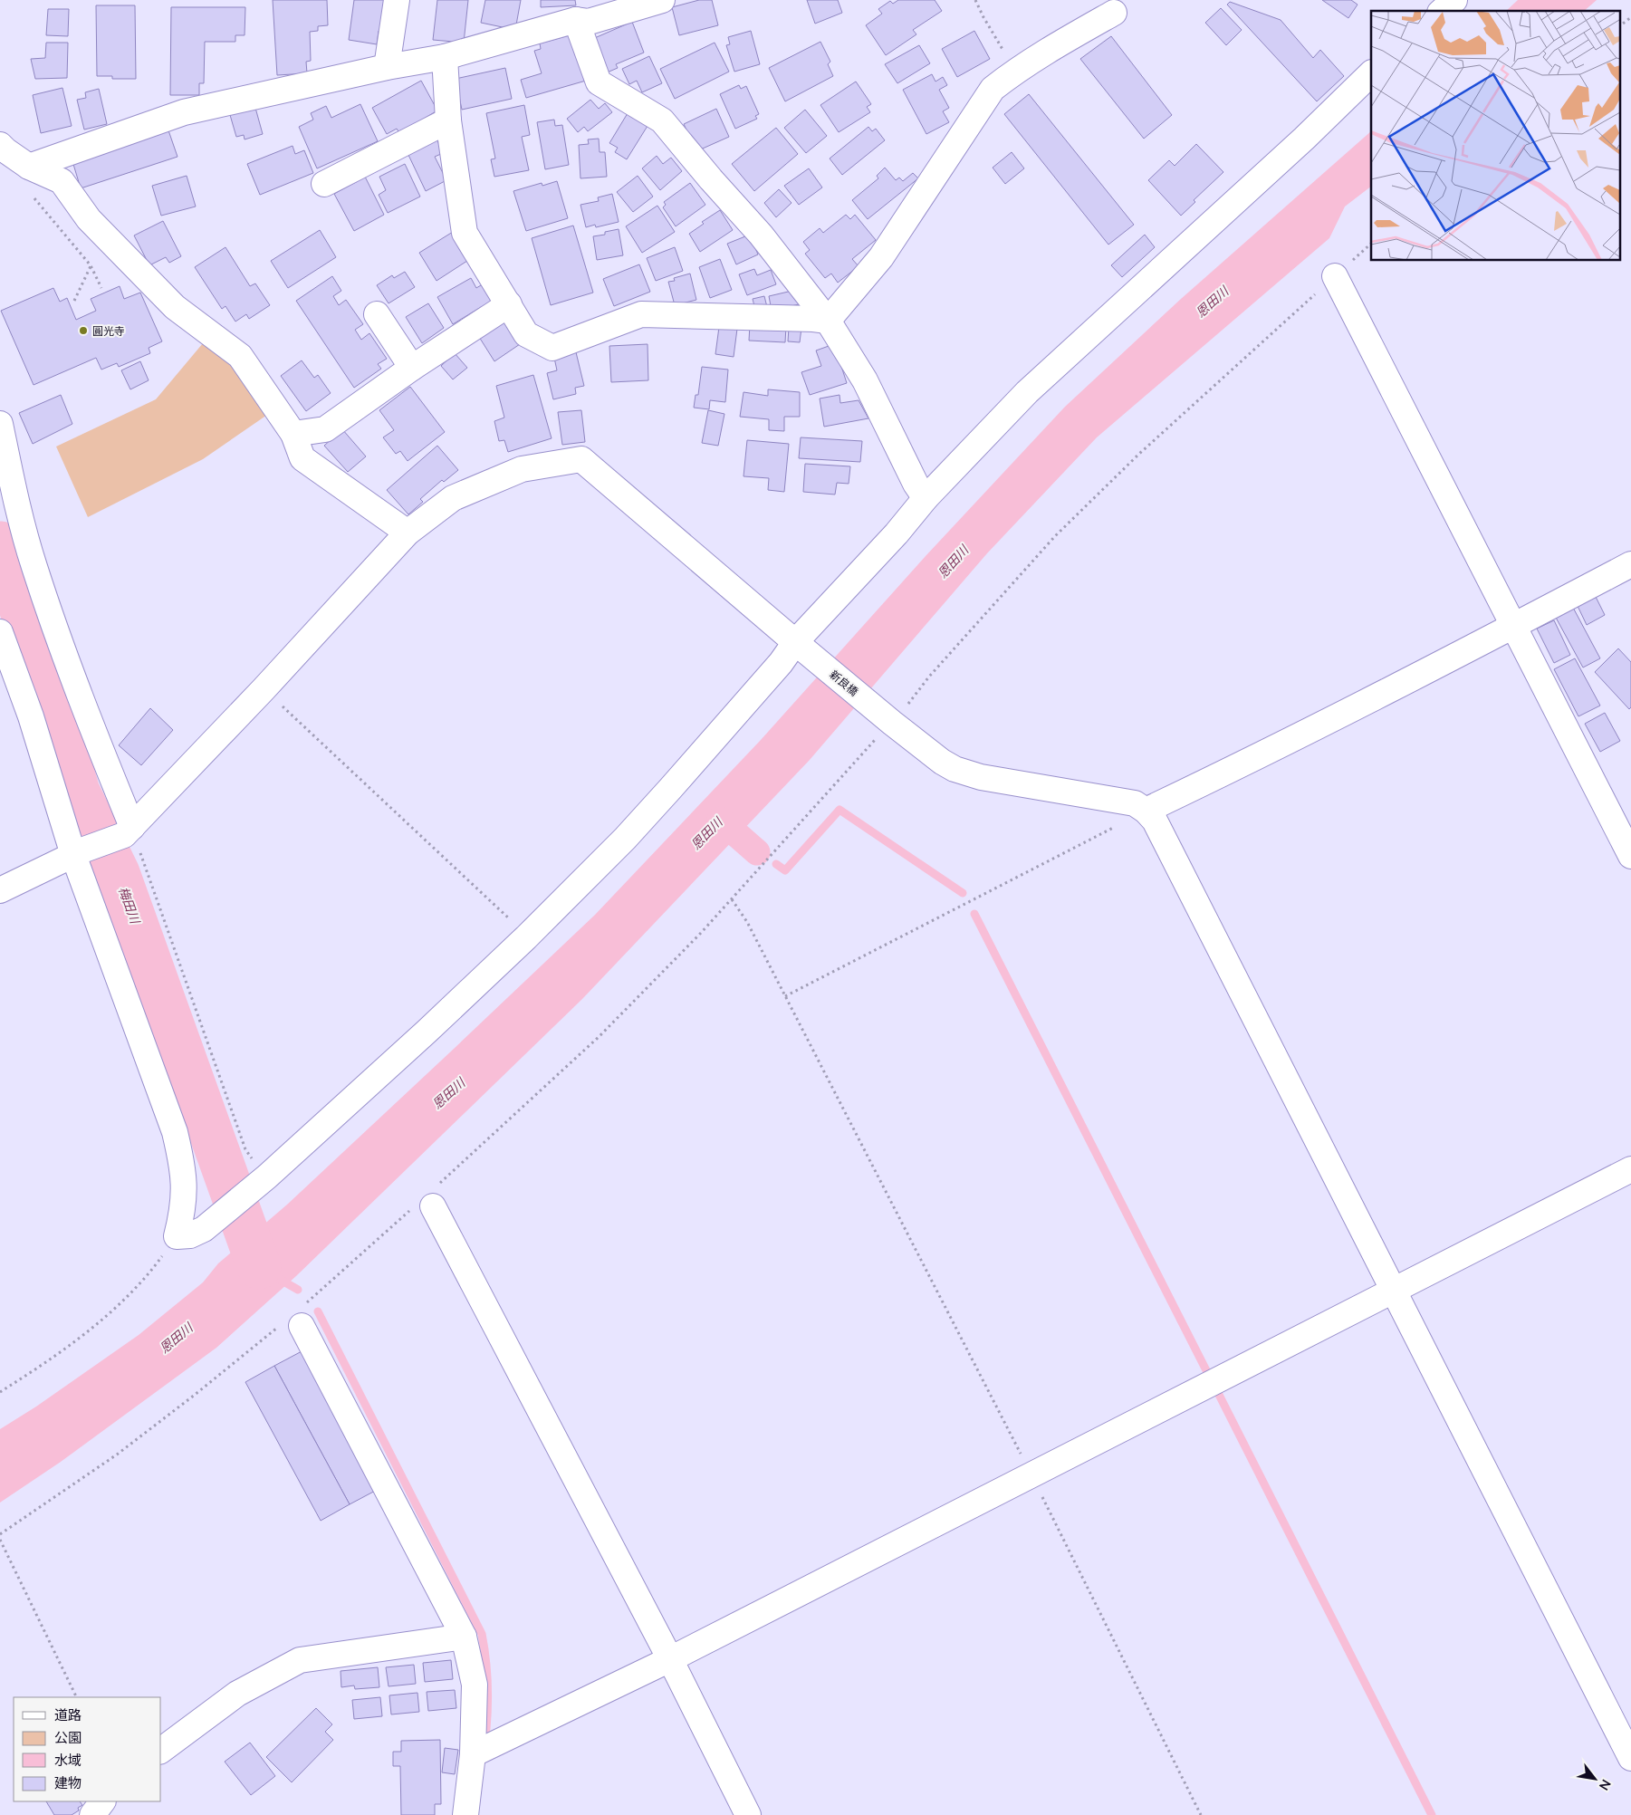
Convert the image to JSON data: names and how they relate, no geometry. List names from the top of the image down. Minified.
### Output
{"streets":{"street":["新良橋"]},"water":["恩田川","梅田川"],"places":["圓光寺"],"legend":["道路","公園","水域","建物"],"north":"bottom right"}
